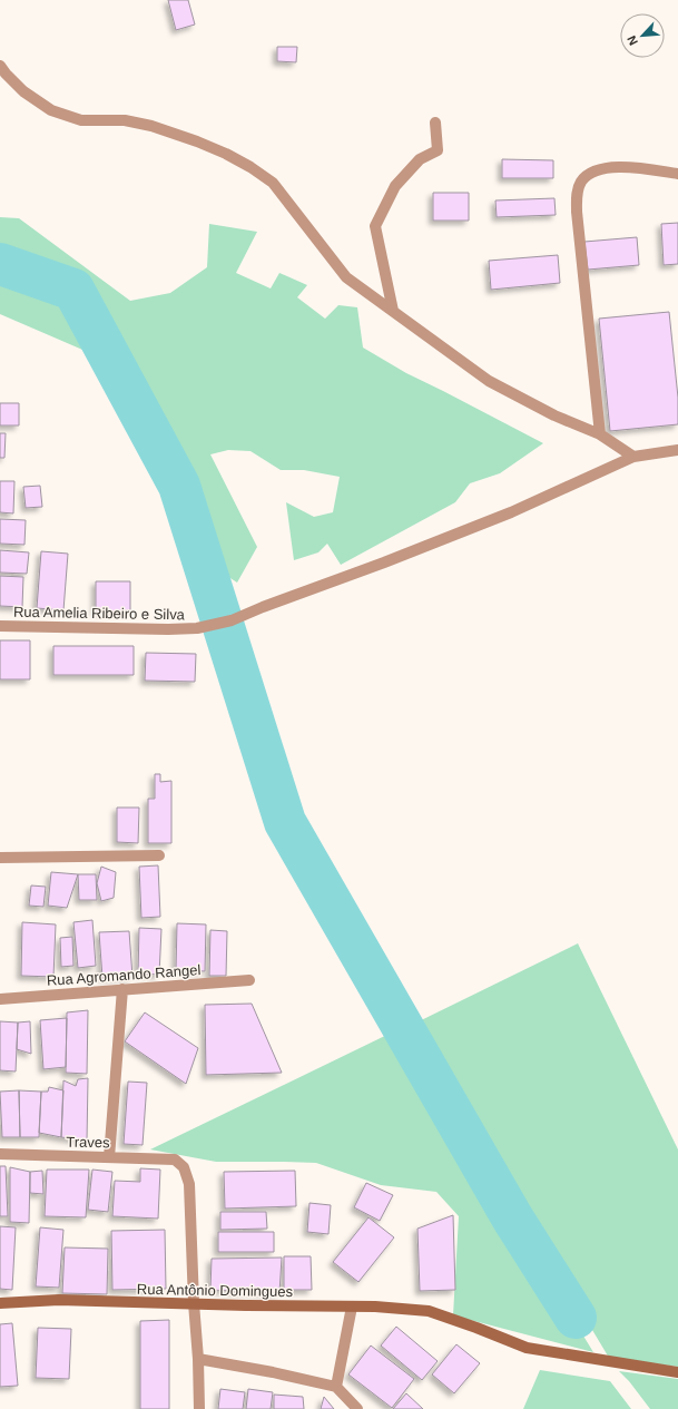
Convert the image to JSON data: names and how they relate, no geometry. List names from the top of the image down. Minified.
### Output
{"streets":{"street":["Rua Amelia Ribeiro e Silva","Rua Agromando Rangel","Traves","Rua Antônio Domingues"]},"crossings":[["Traves","Rua Antônio Domingues"]],"north":"bottom left"}
